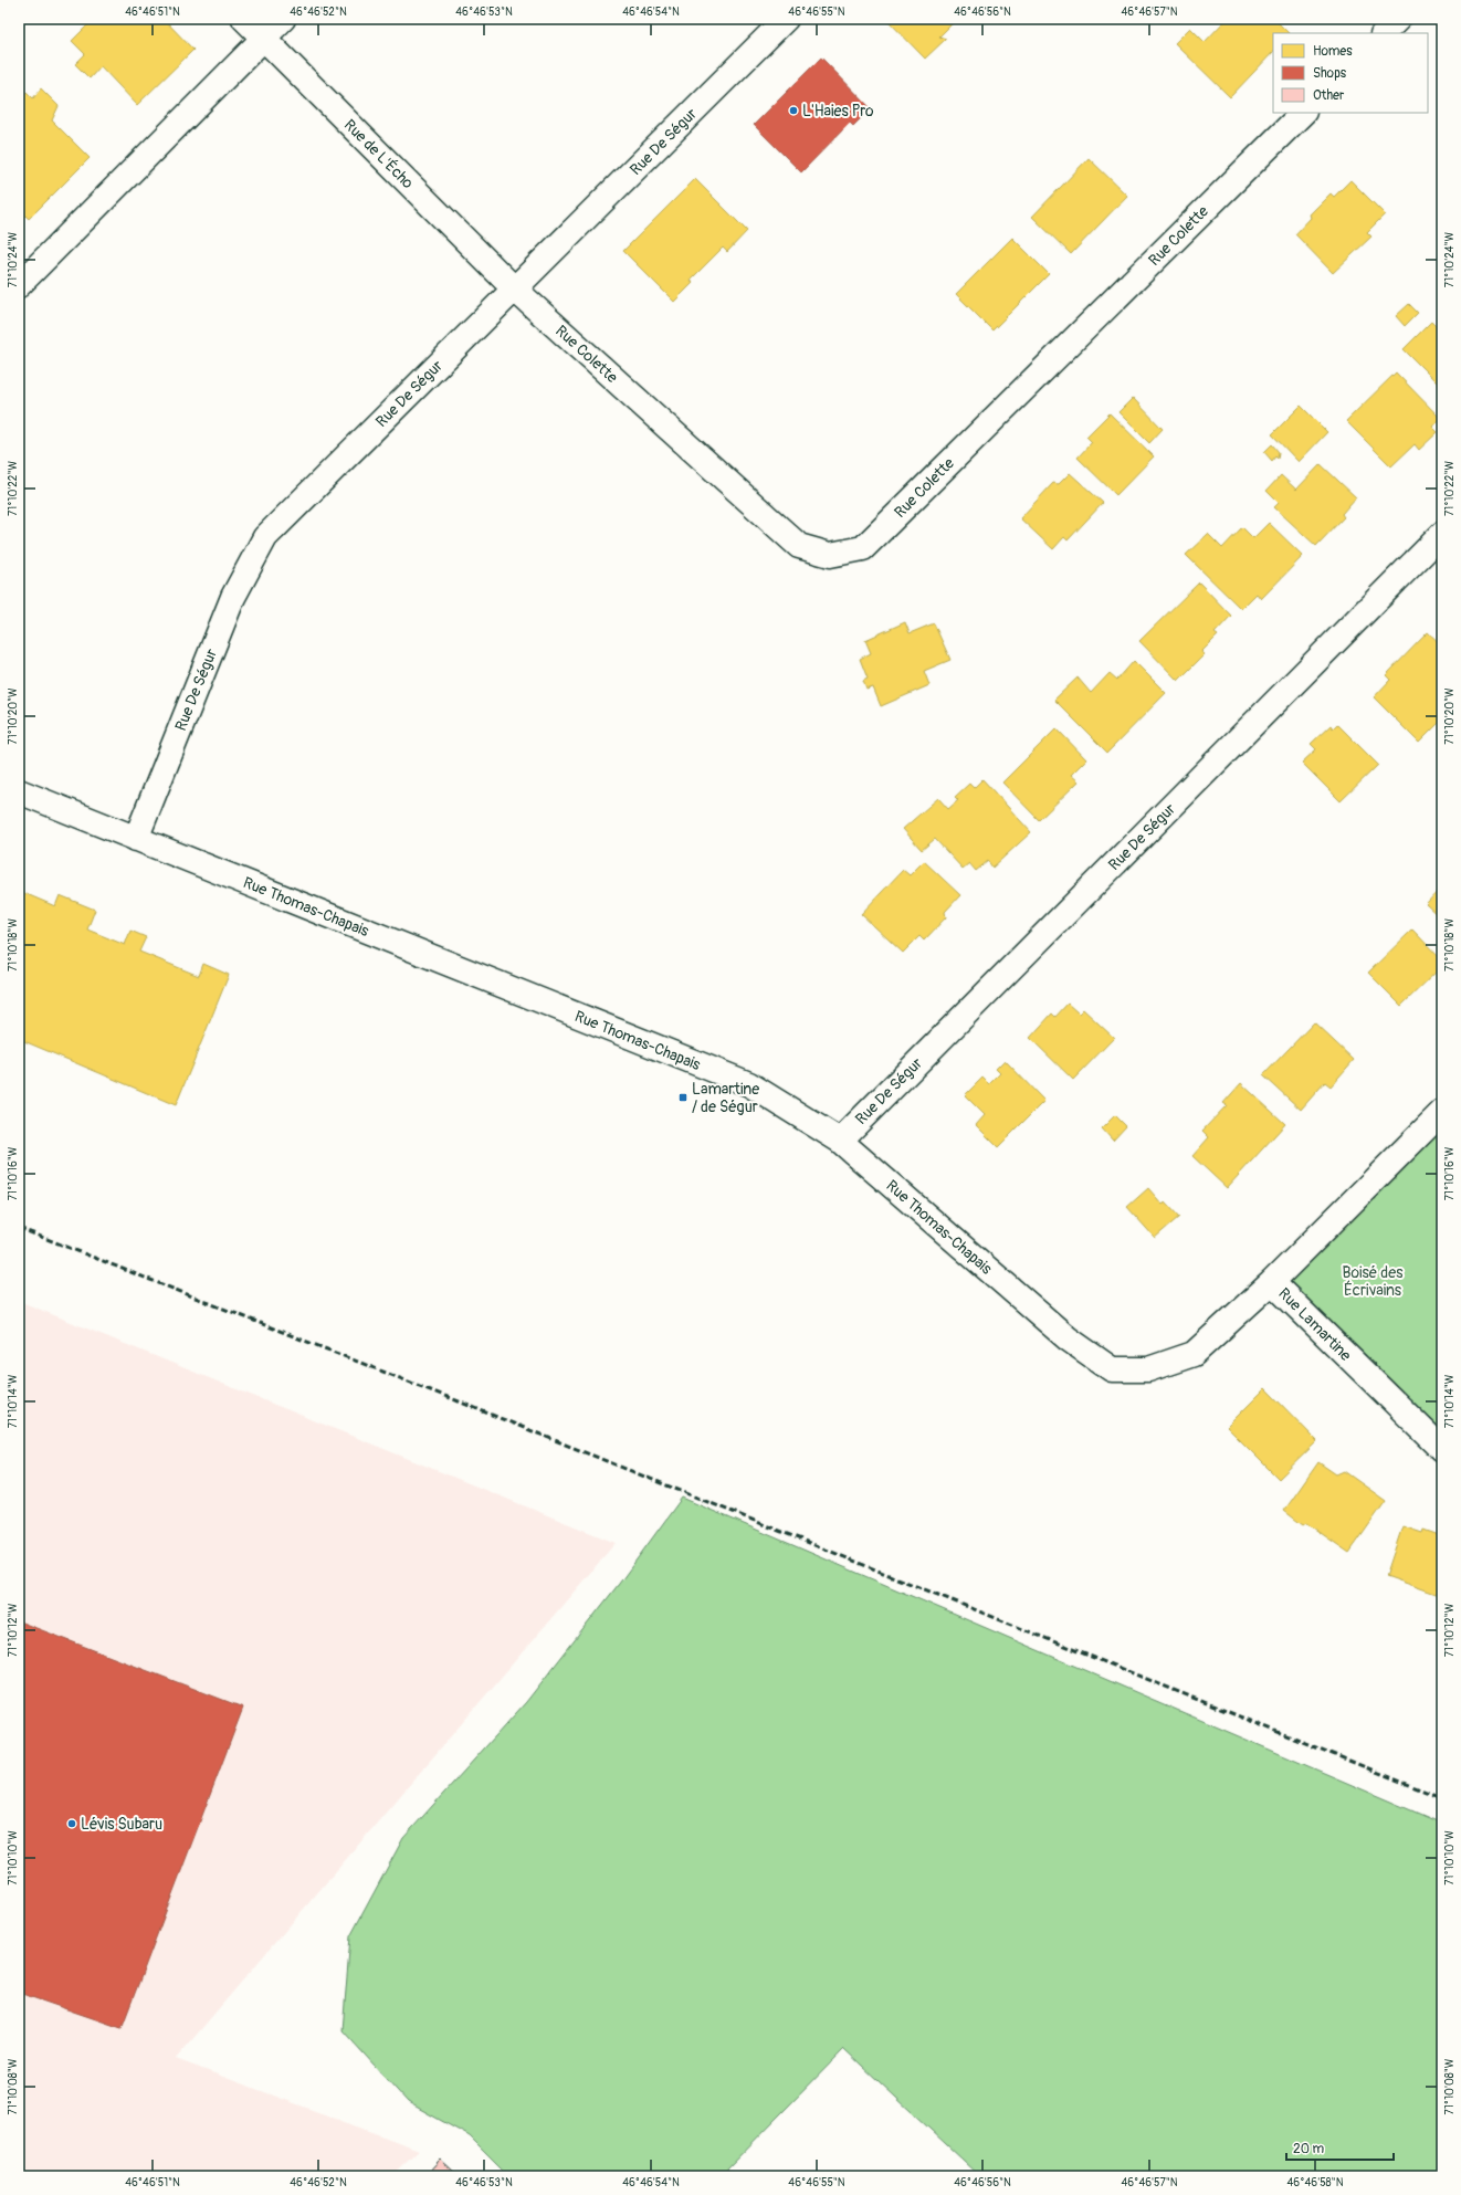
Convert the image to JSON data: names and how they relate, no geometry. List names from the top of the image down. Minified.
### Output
{"streets":{"street":["Rue De Ségur","Rue de L'Écho","Rue Colette","Rue Thomas-Chapais","Rue Lamartine"]},"crossings":[["Rue De Ségur","Rue de L'Écho"],["Rue De Ségur","Rue Colette"],["Rue De Ségur","Rue Thomas-Chapais"],["Rue de L'Écho","Rue Colette"],["Rue Thomas-Chapais","Rue Lamartine"]],"parks":["Boisé des Écrivains"],"places":{"other":["L'Haies Pro","Lévis Subaru"],"transit":["Lamartine / de Ségur"]},"legend":["Homes","Shops","Other"],"scale_bar":"20 m","coordinates":["46°46'51\"N","46°46'52\"N","46°46'53\"N","46°46'54\"N","46°46'55\"N","46°46'56\"N","46°46'57\"N","71°10'24\"W","71°10'22\"W","71°10'20\"W","71°10'18\"W","71°10'16\"W","71°10'14\"W","71°10'12\"W","71°10'10\"W","71°10'08\"W","46°46'58\"N"]}
